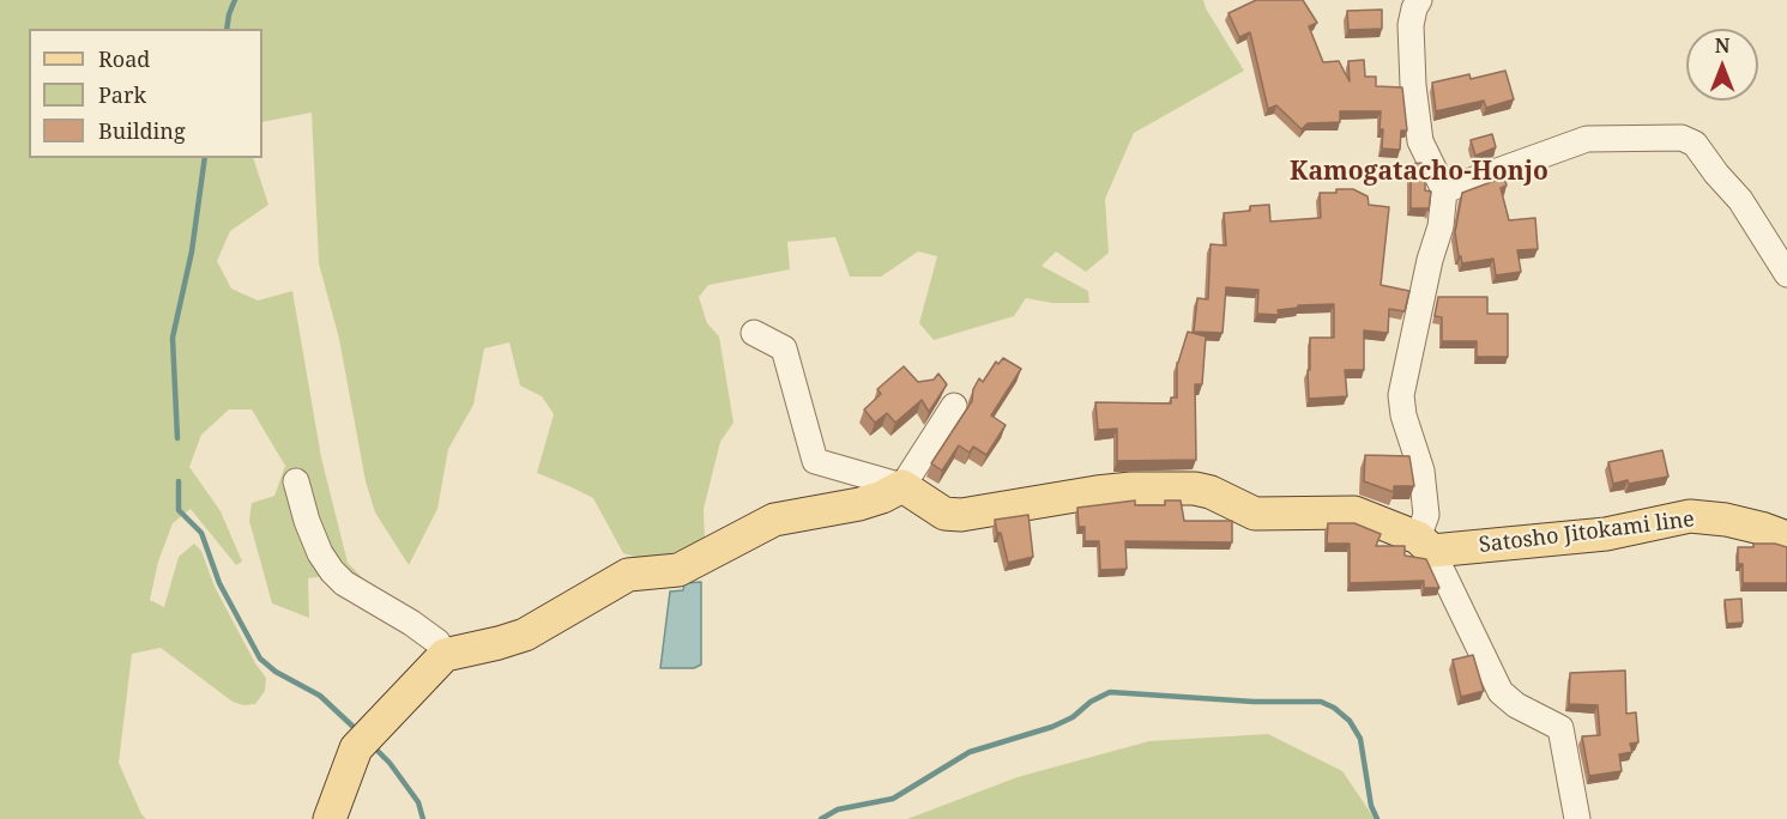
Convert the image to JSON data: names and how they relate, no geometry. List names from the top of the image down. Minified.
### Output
{"streets":{"main road":["Satosho Jitokami line"]},"districts":["Kamogatacho-Honjo"],"legend":["Road","Park","Building"],"north":"top"}
